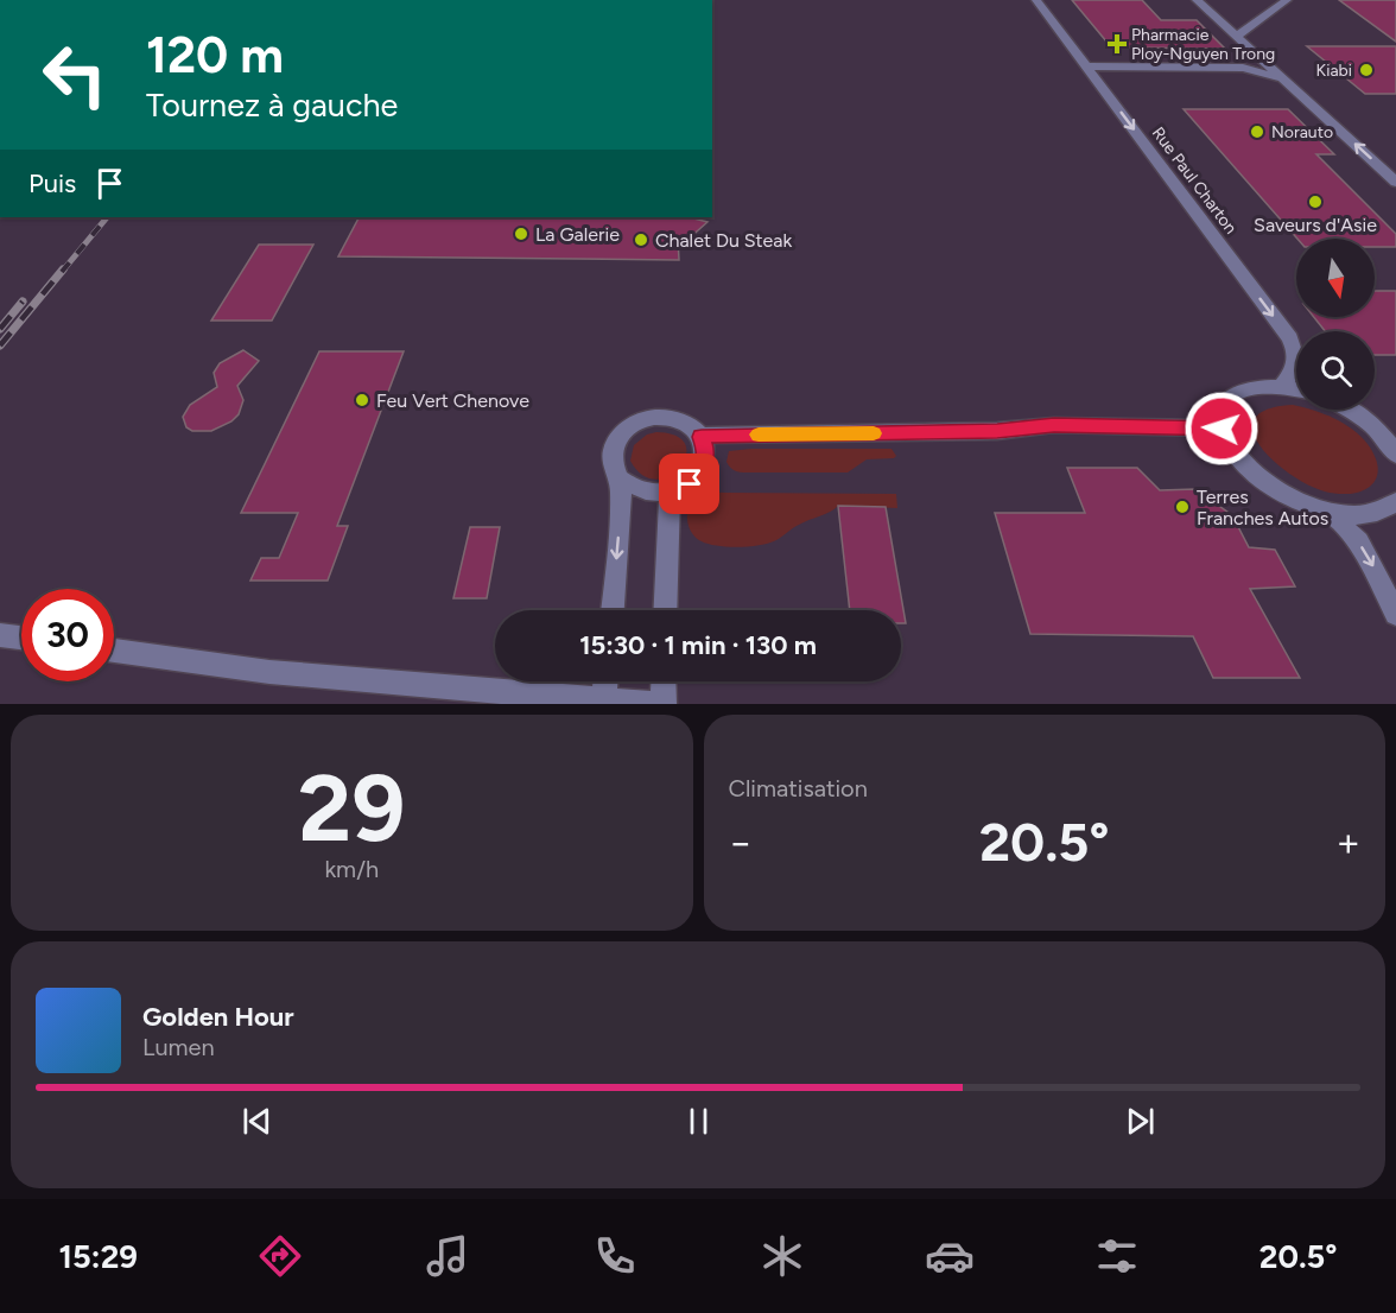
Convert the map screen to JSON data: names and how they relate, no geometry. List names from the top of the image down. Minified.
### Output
{"streets":{"street":["Rue Paul Charton"]},"places":{"health":["Pharmacie Ploy-Nguyen Trong"],"other":["Kiabi","Norauto","Saveurs d'Asie","La Galerie","Chalet Du Steak","Feu Vert Chenove","Terres Franches Autos"]},"north":"bottom","page":{"turn":["120 m","Tournez à gauche"],"then":"Puis","limit":"30","trip":"15:30 · 1 min · 130 m","tile":[["29","km/h"],"Climatisation"],"heat":["−","20.5°","+"],"song":["Golden Hour","Lumen"],"tabs":["15:29","20.5°"]}}
